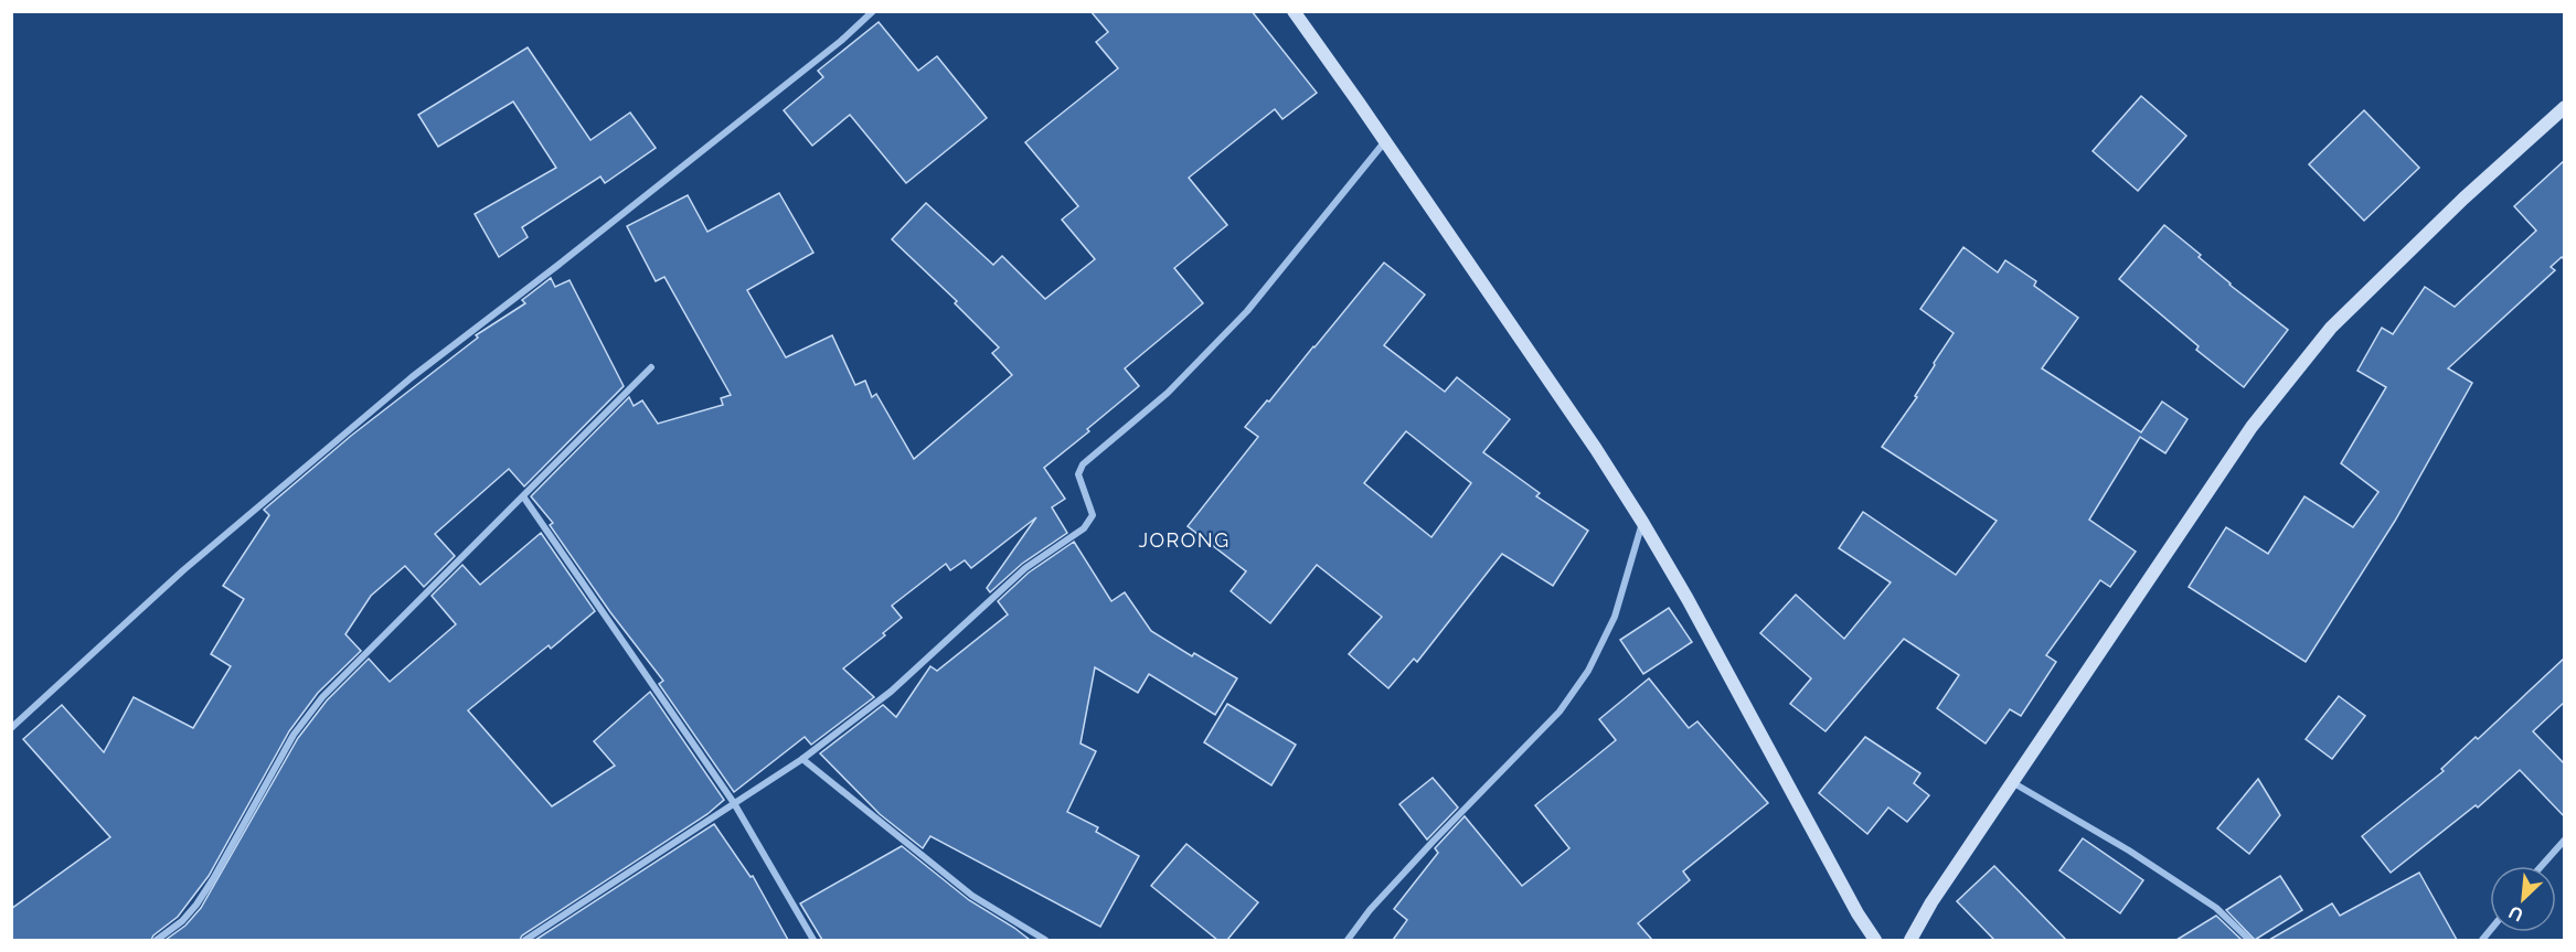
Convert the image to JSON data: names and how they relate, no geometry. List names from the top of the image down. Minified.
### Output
{"districts":["JORONG"],"north":"bottom left"}
